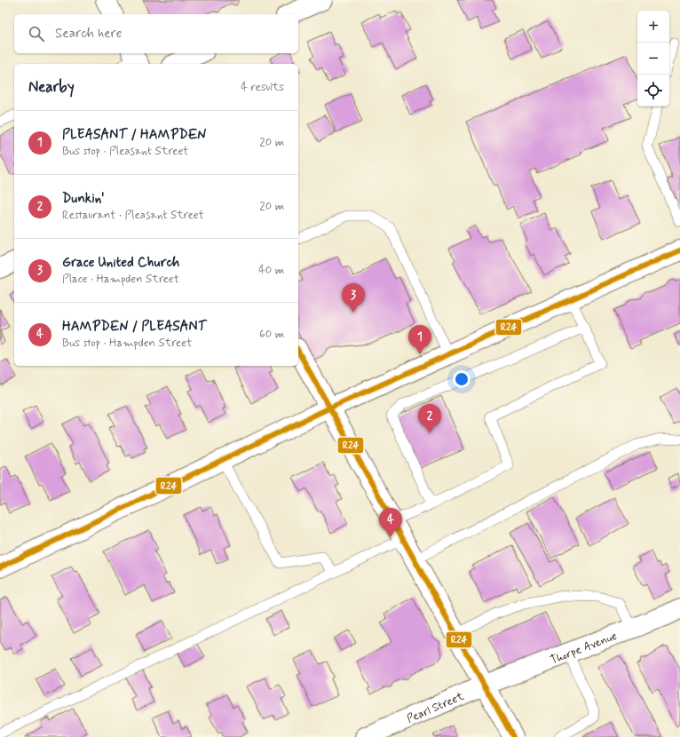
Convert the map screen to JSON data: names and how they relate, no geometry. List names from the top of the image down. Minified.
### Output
{"streets":{"main road":["Thorpe Avenue","Pearl Street"]},"crossings":[["Thorpe Avenue","Pearl Street"]],"lines":["transit line R24"],"page":{"map_buttons":["+","−"],"search":"Search here","heading":["Nearby","4 results"],"list":[{"mark":"1","name":"PLEASANT / HAMPDEN","note":"Bus stop · Pleasant Street","value":"20 m"},{"mark":"2","name":"Dunkin'","note":"Restaurant · Pleasant Street","value":"20 m"},{"mark":"3","name":"Grace United Church","note":"Place · Hampden Street","value":"40 m"},{"mark":"4","name":"HAMPDEN / PLEASANT","note":"Bus stop · Hampden Street","value":"60 m"}],"pins":["3","1","2","4"]}}
